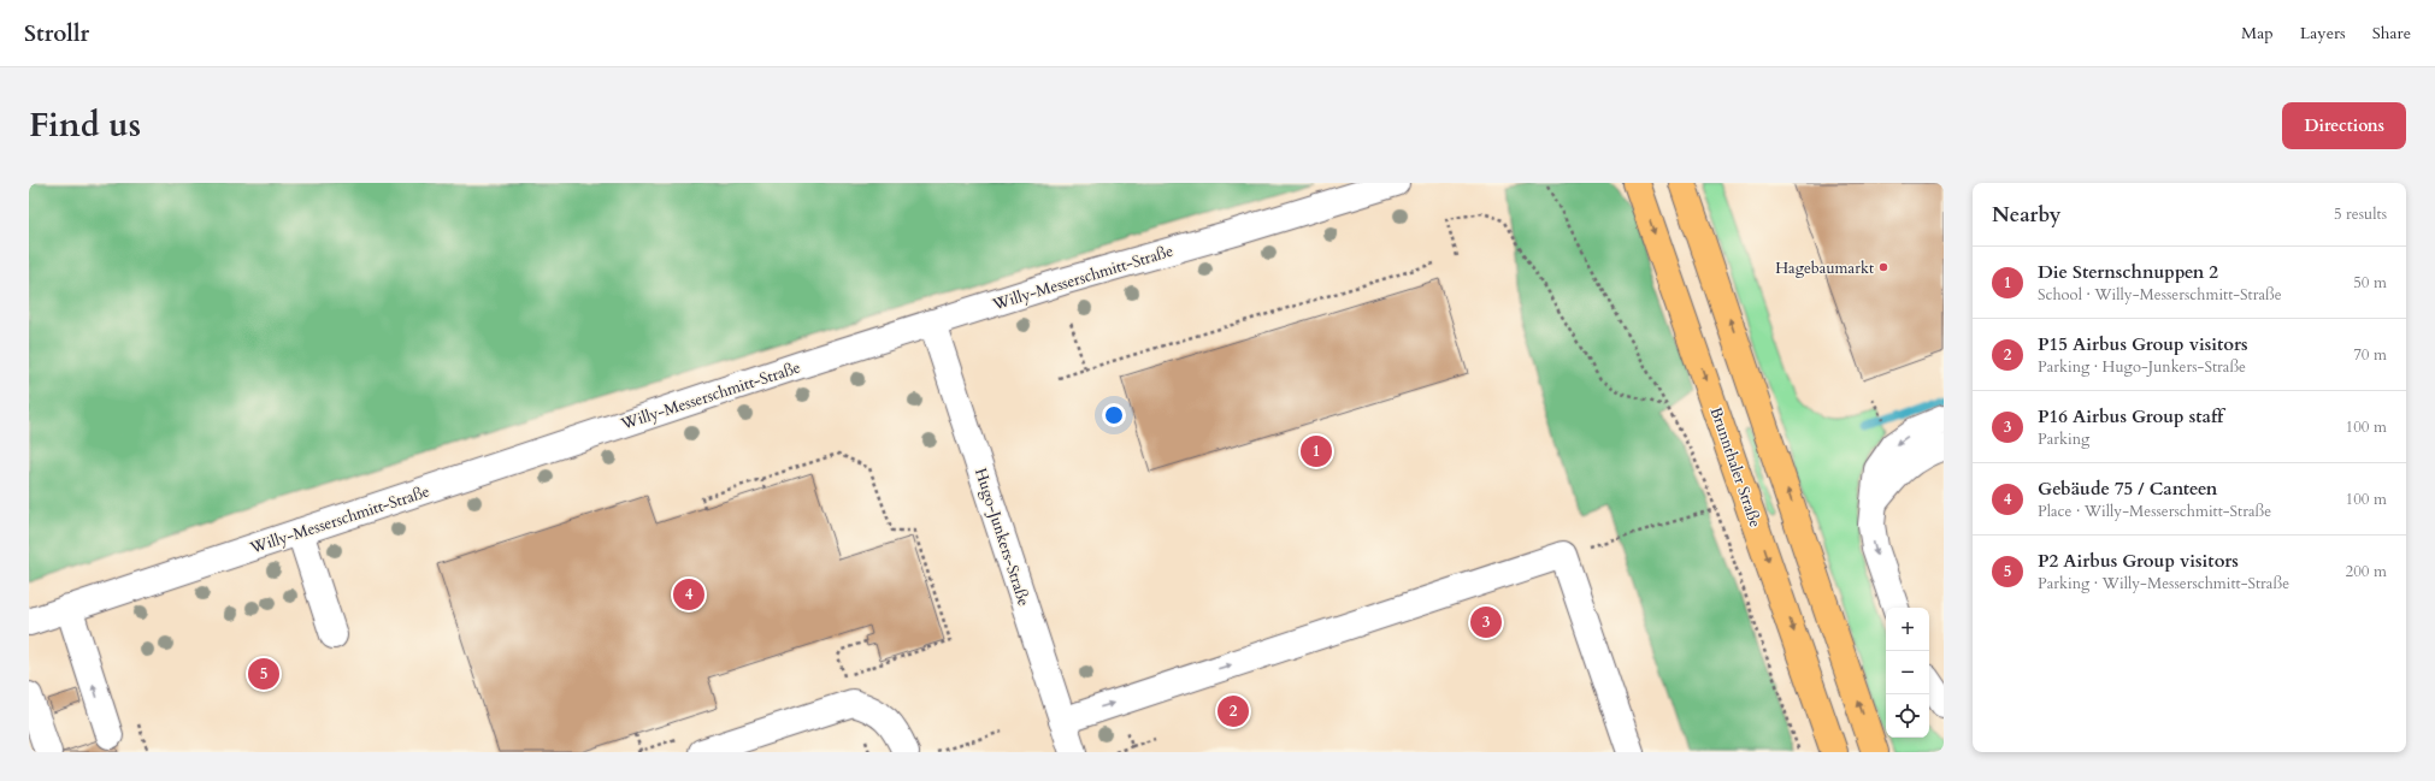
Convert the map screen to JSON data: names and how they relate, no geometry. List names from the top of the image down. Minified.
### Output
{"streets":{"main road":["Brunnthaler Straße"],"street":["Willy-Messerschmitt-Straße","Hugo-Junkers-Straße"]},"crossings":[["Willy-Messerschmitt-Straße","Hugo-Junkers-Straße"]],"places":["Hagebaumarkt"],"page":{"header":"Strollr","nav":["Map","Layers","Share"],"title":"Find us","buttons":"Directions","heading":["Nearby","5 results"],"list":[{"mark":"1","name":"Die Sternschnuppen 2","note":"School · Willy-Messerschmitt-Straße","value":"50 m"},{"mark":"2","name":"P15 Airbus Group visitors","note":"Parking · Hugo-Junkers-Straße","value":"70 m"},{"mark":"3","name":"P16 Airbus Group staff","note":"Parking","value":"100 m"},{"mark":"4","name":"Gebäude 75 / Canteen","note":"Place · Willy-Messerschmitt-Straße","value":"100 m"},{"mark":"5","name":"P2 Airbus Group visitors","note":"Parking · Willy-Messerschmitt-Straße","value":"200 m"}],"pins":["1","4","3","5","2"],"map_buttons":["+","−"]}}
